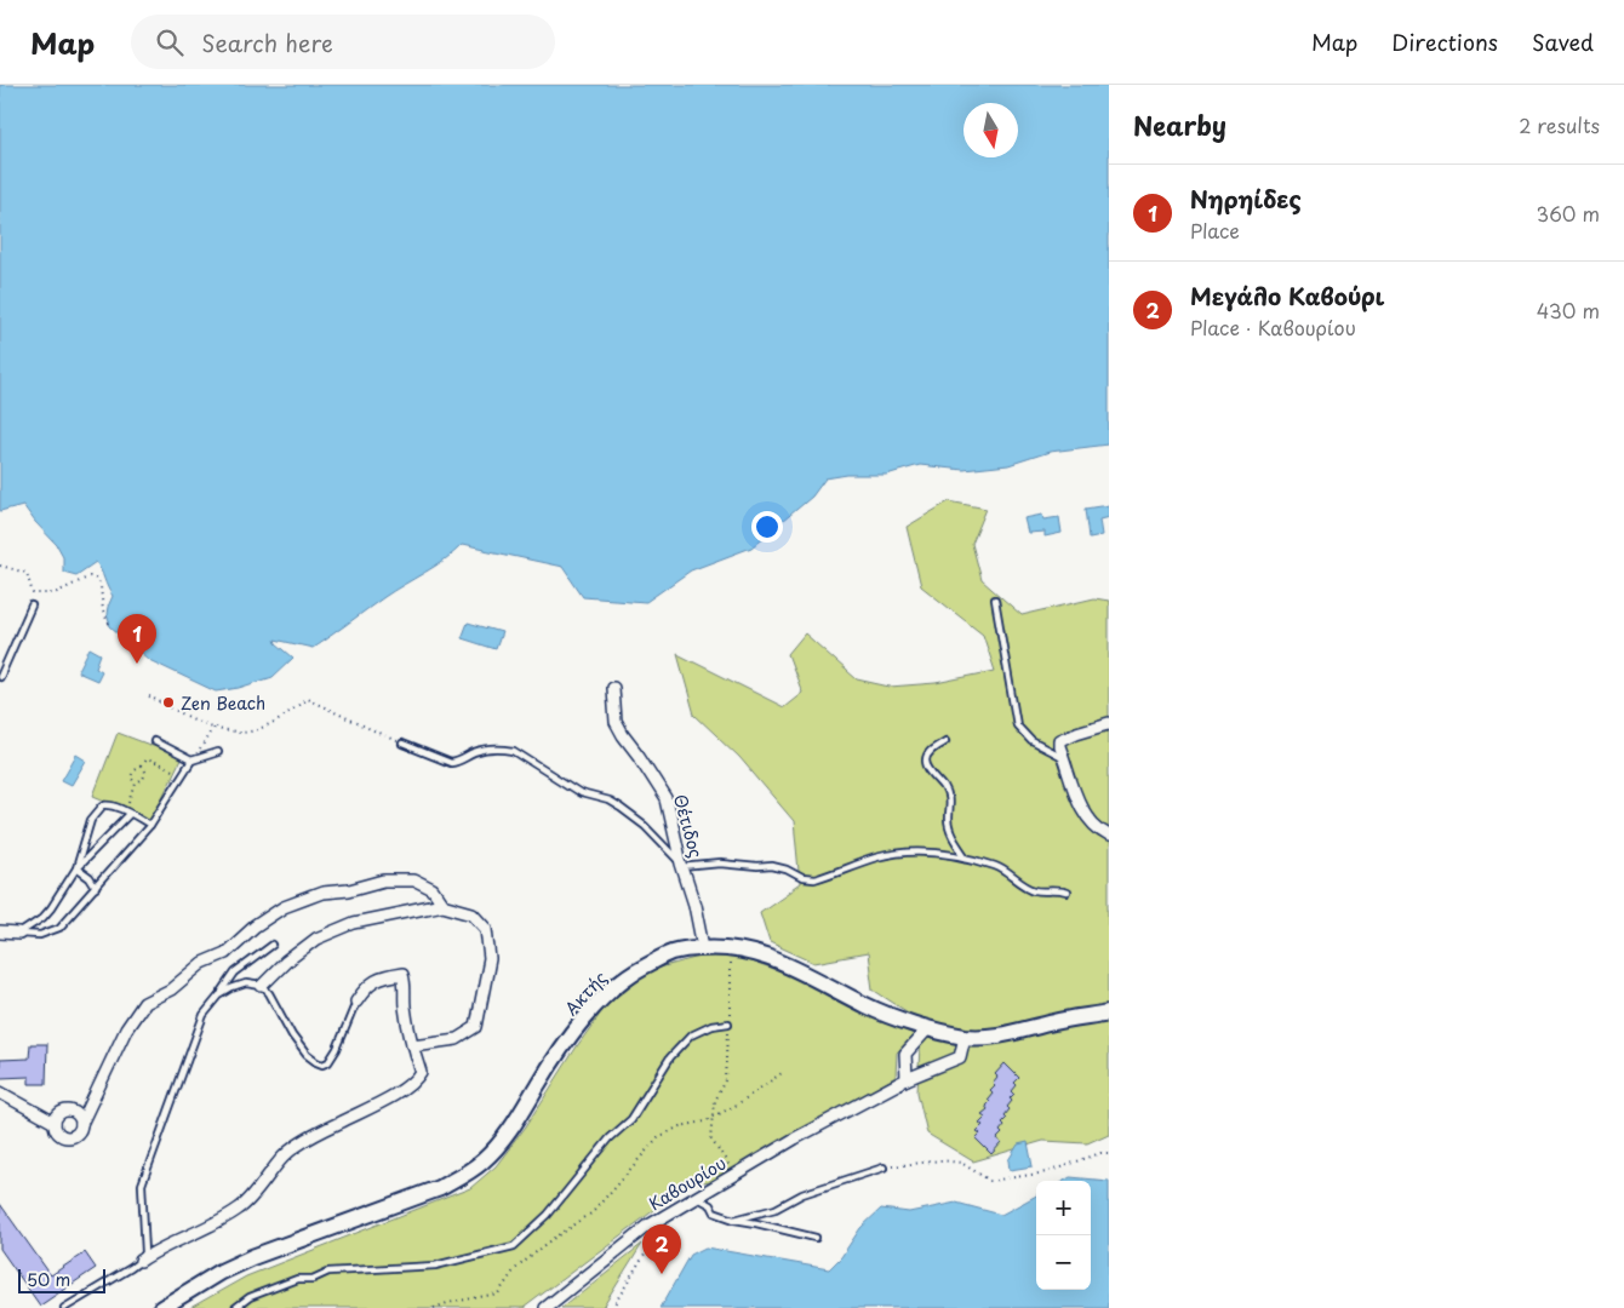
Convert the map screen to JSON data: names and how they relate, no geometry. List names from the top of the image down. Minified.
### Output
{"streets":{"street":["Θέτιδος","Ακτής","Καβουρίου"]},"crossings":[["Θέτιδος","Ακτής"],["Ακτής","Καβουρίου"]],"places":["Zen Beach"],"scale_bar":"50 m","north":"bottom","page":{"header":"Map","search":"Search here","nav":["Map","Directions","Saved"],"heading":["Nearby","2 results"],"list":[{"mark":"1","name":"Νηρηίδες","note":"Place","value":"360 m"},{"mark":"2","name":"Μεγάλο Καβούρι","note":"Place · Καβουρίου","value":"430 m"}],"pins":["1","2"],"map_buttons":["+","−"],"scale":"50 m"}}
